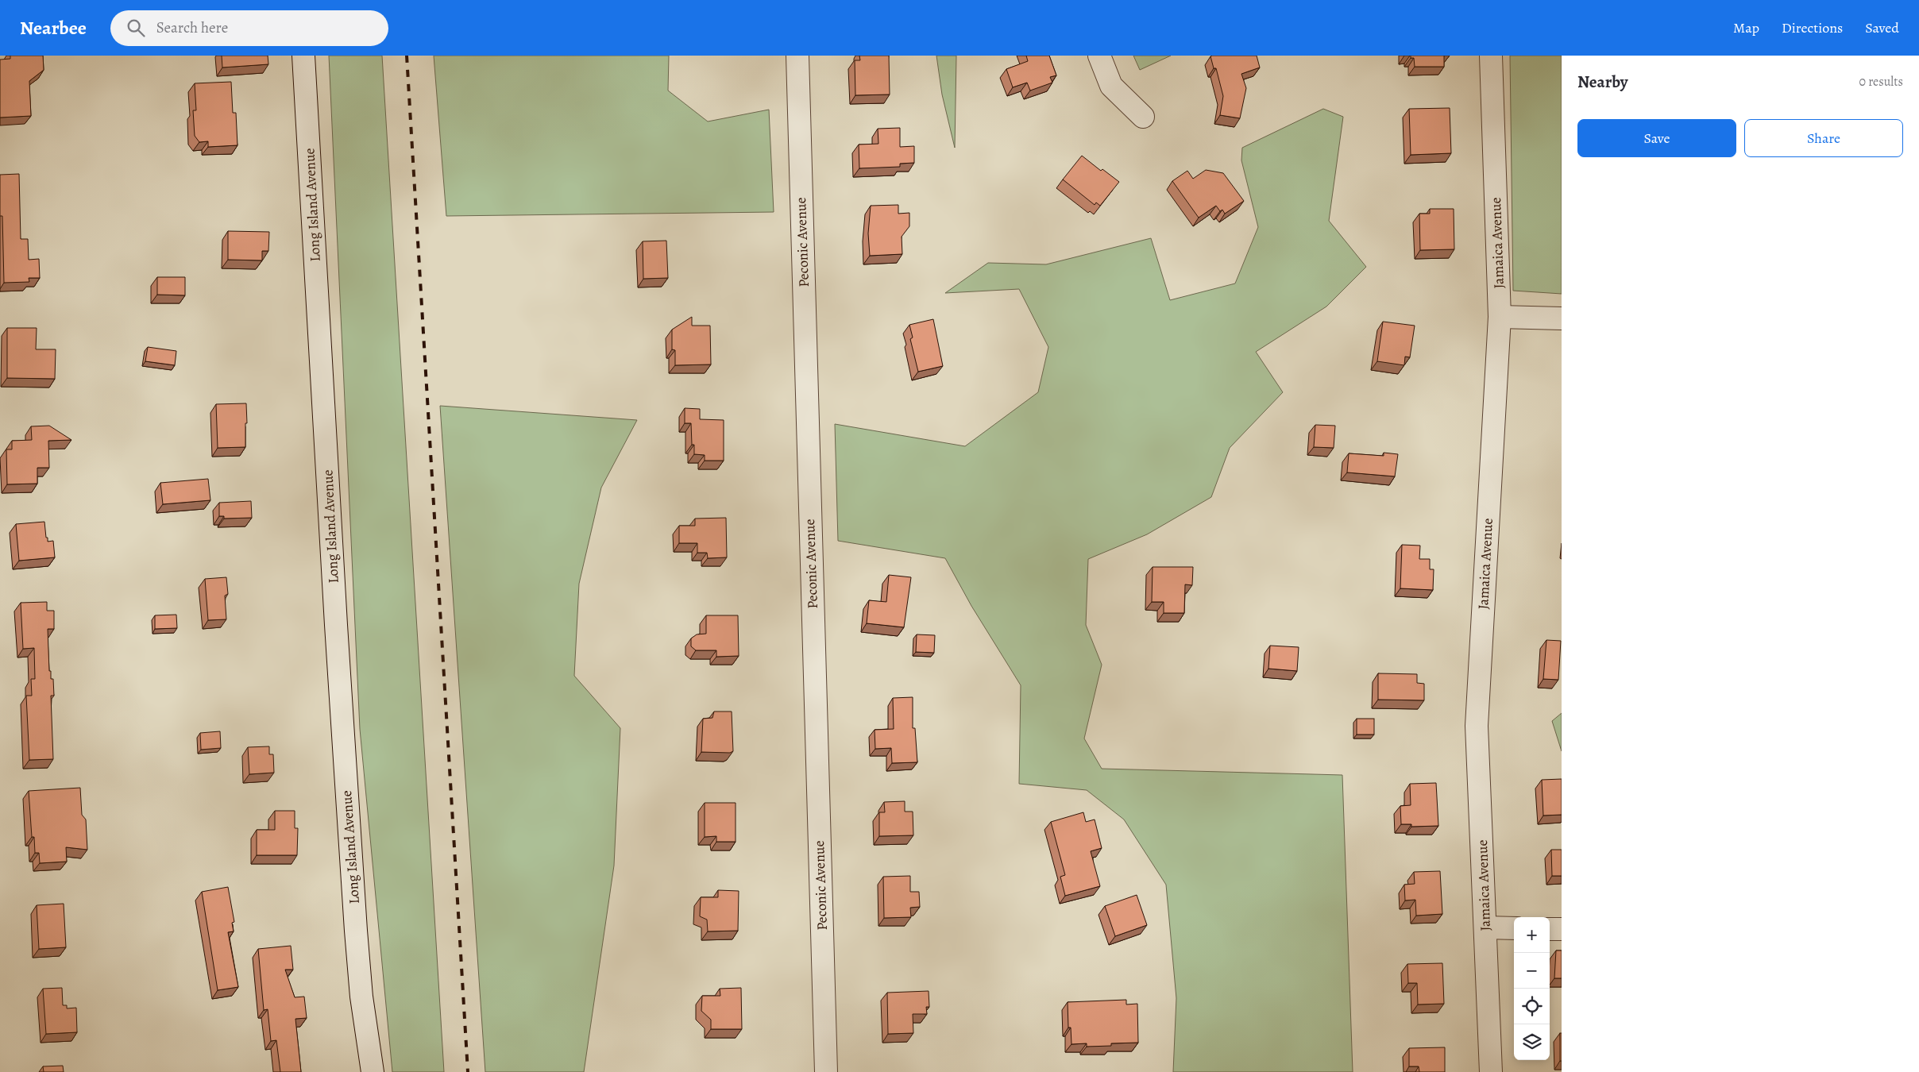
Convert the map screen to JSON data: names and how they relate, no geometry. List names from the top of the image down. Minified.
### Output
{"streets":{"street":["Long Island Avenue","Peconic Avenue","Jamaica Avenue"]},"page":{"header":"Nearbee","search":"Search here","nav":["Map","Directions","Saved"],"heading":["Nearby","0 results"],"buttons":["Save","Share"],"map_buttons":["+","−"]}}
